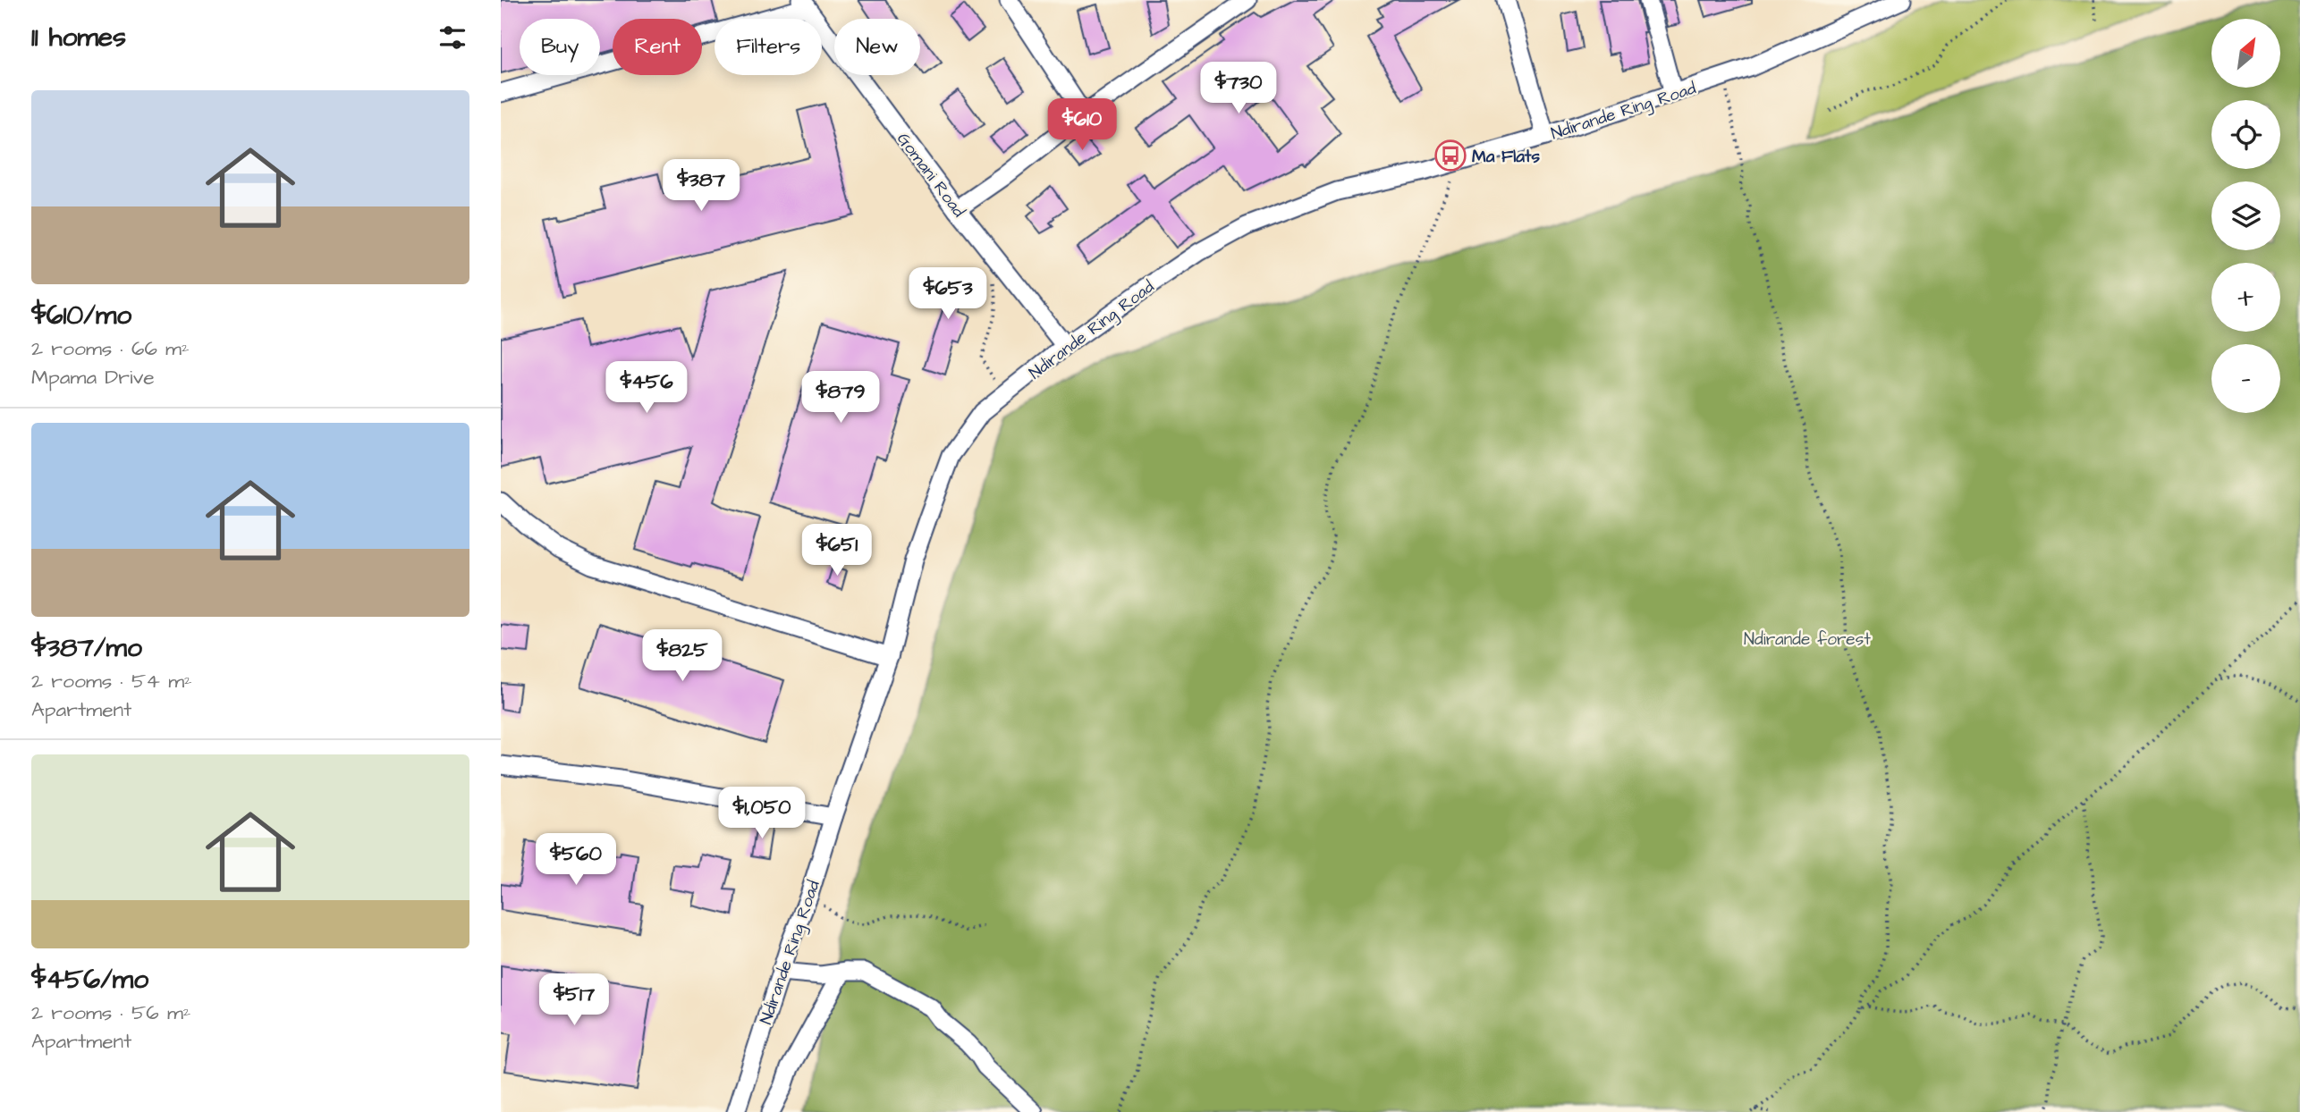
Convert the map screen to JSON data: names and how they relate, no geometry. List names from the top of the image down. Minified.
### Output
{"streets":{"street":["Ndirande Ring Road","Gomani Road"]},"crossings":[["Ndirande Ring Road","Gomani Road"]],"parks":["Ndirande forest"],"places":{"bus stop":["Ma Flats"]},"north":"top right","page":{"heading":"11 homes","map_buttons":["+","−"],"chip":["Buy","Rent","Filters","New"],"price":["$730","$610","$387","$653","$456","$879","$651","$825","$1,050","$560","$517"],"list":[{"name":"$610/mo","note":"2 rooms · 66 m² · Mpama Drive"},{"name":"$387/mo","note":"2 rooms · 54 m² · Apartment"},{"name":"$456/mo","note":"2 rooms · 56 m² · Apartment"}]}}
